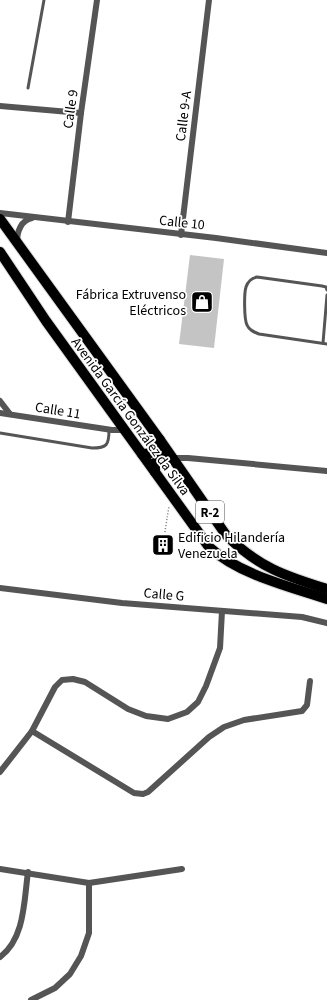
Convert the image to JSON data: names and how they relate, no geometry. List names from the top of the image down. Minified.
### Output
{"streets":{"main road":["Avenida García González da Silva","R-2"],"street":["Calle 9","Calle 9-A","Calle 10","Calle 11","Calle G"]},"crossings":[["Calle 9","Calle 10"],["Calle 9-A","Calle 10"],["Calle 11","Avenida García González da Silva"]],"places":{"shop":["Fábrica Extruvenso Eléctricos"],"building":["Edificio Hilandería Venezuela"]}}
